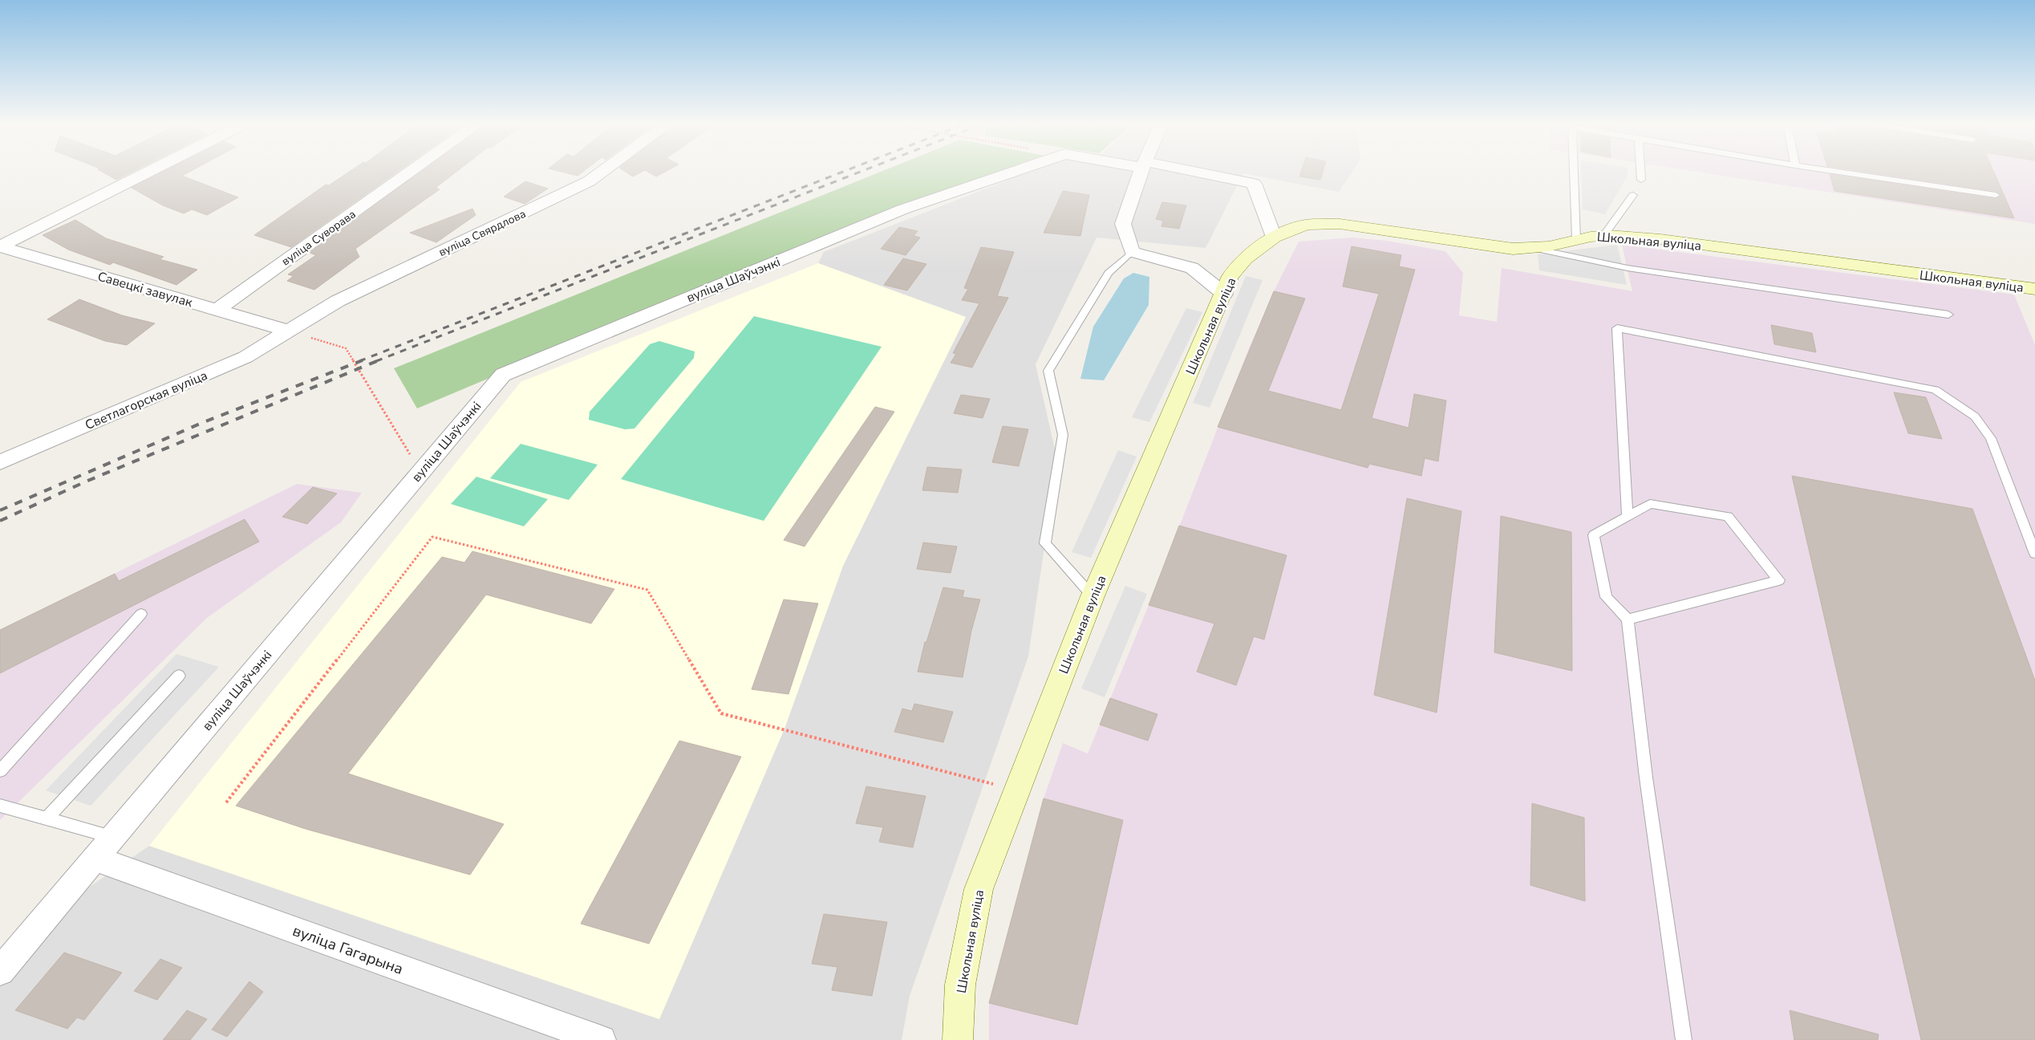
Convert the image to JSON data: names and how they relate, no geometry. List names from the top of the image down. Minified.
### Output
{"streets":{"street":["вуліца Свярдлова","вуліца Суворава","Школьная вуліца","вуліца Шаўчэнкі","Савецкі завулак","Светлагорская вуліца","вуліца Гагарына"]},"crossings":[["вуліца Свярдлова","Савецкі завулак"],["вуліца Свярдлова","Светлагорская вуліца"],["вуліца Суворава","Савецкі завулак"],["вуліца Шаўчэнкі","вуліца Гагарына"],["Савецкі завулак","Светлагорская вуліца"]]}
